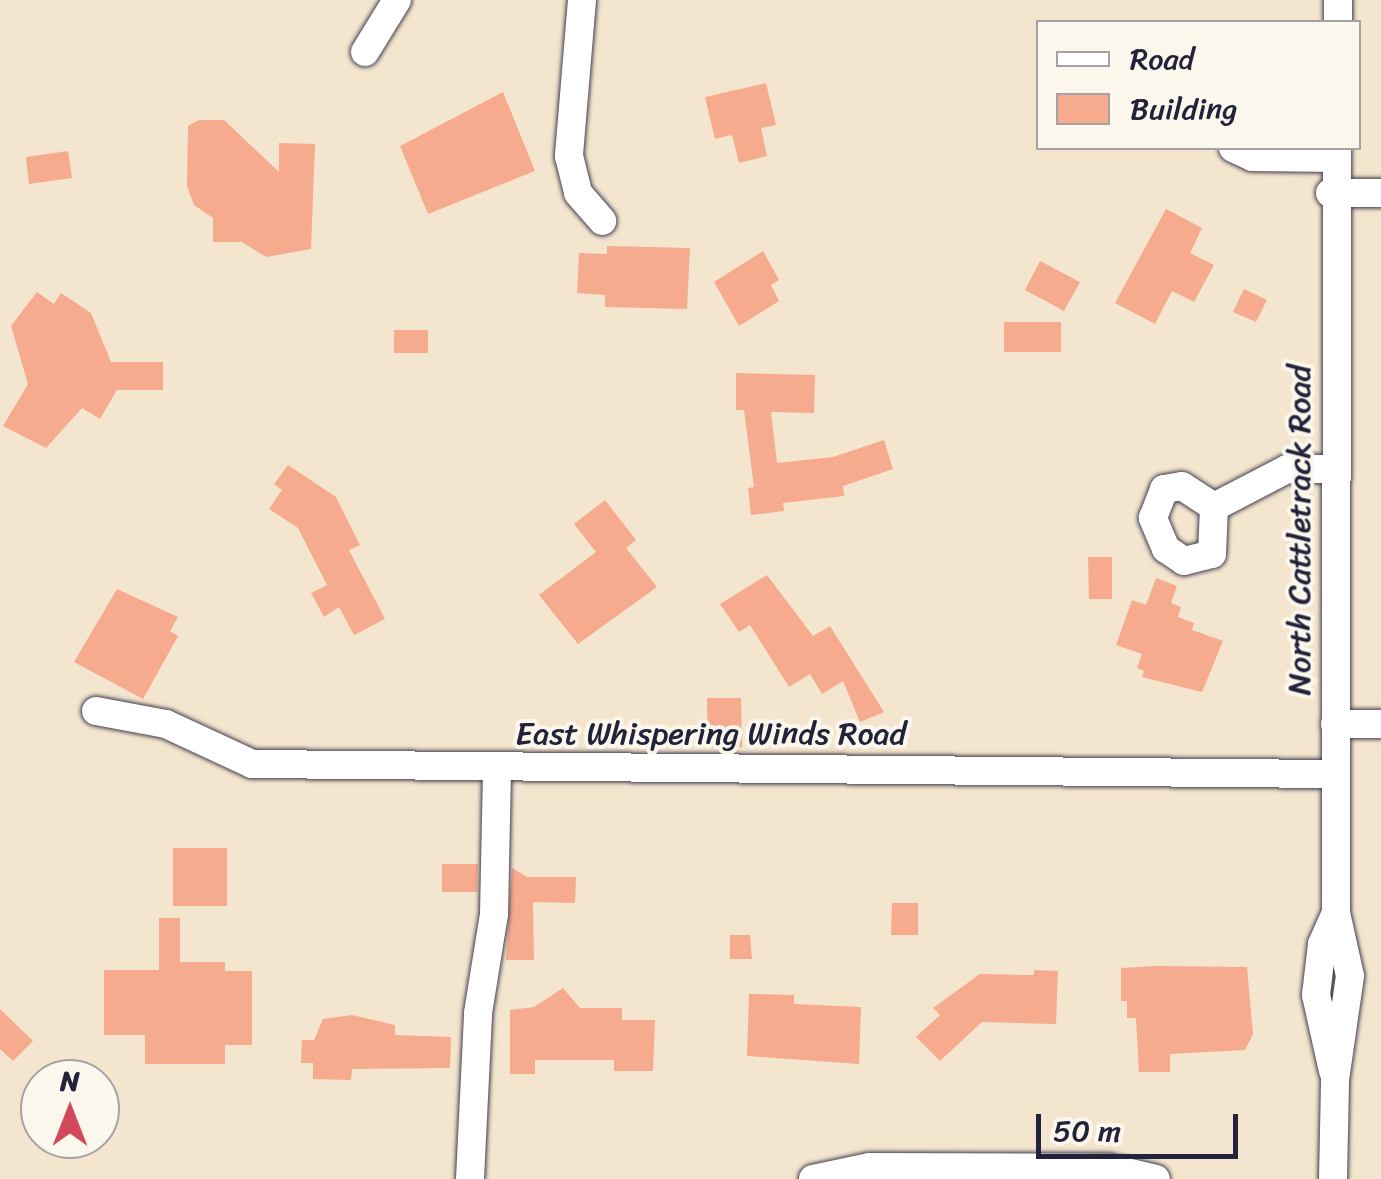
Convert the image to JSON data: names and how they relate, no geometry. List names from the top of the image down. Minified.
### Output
{"streets":{"street":["North Cattletrack Road","East Whispering Winds Road"]},"crossings":[["North Cattletrack Road","East Whispering Winds Road"]],"legend":["Road","Building"],"scale_bar":"50 m","north":"top"}
